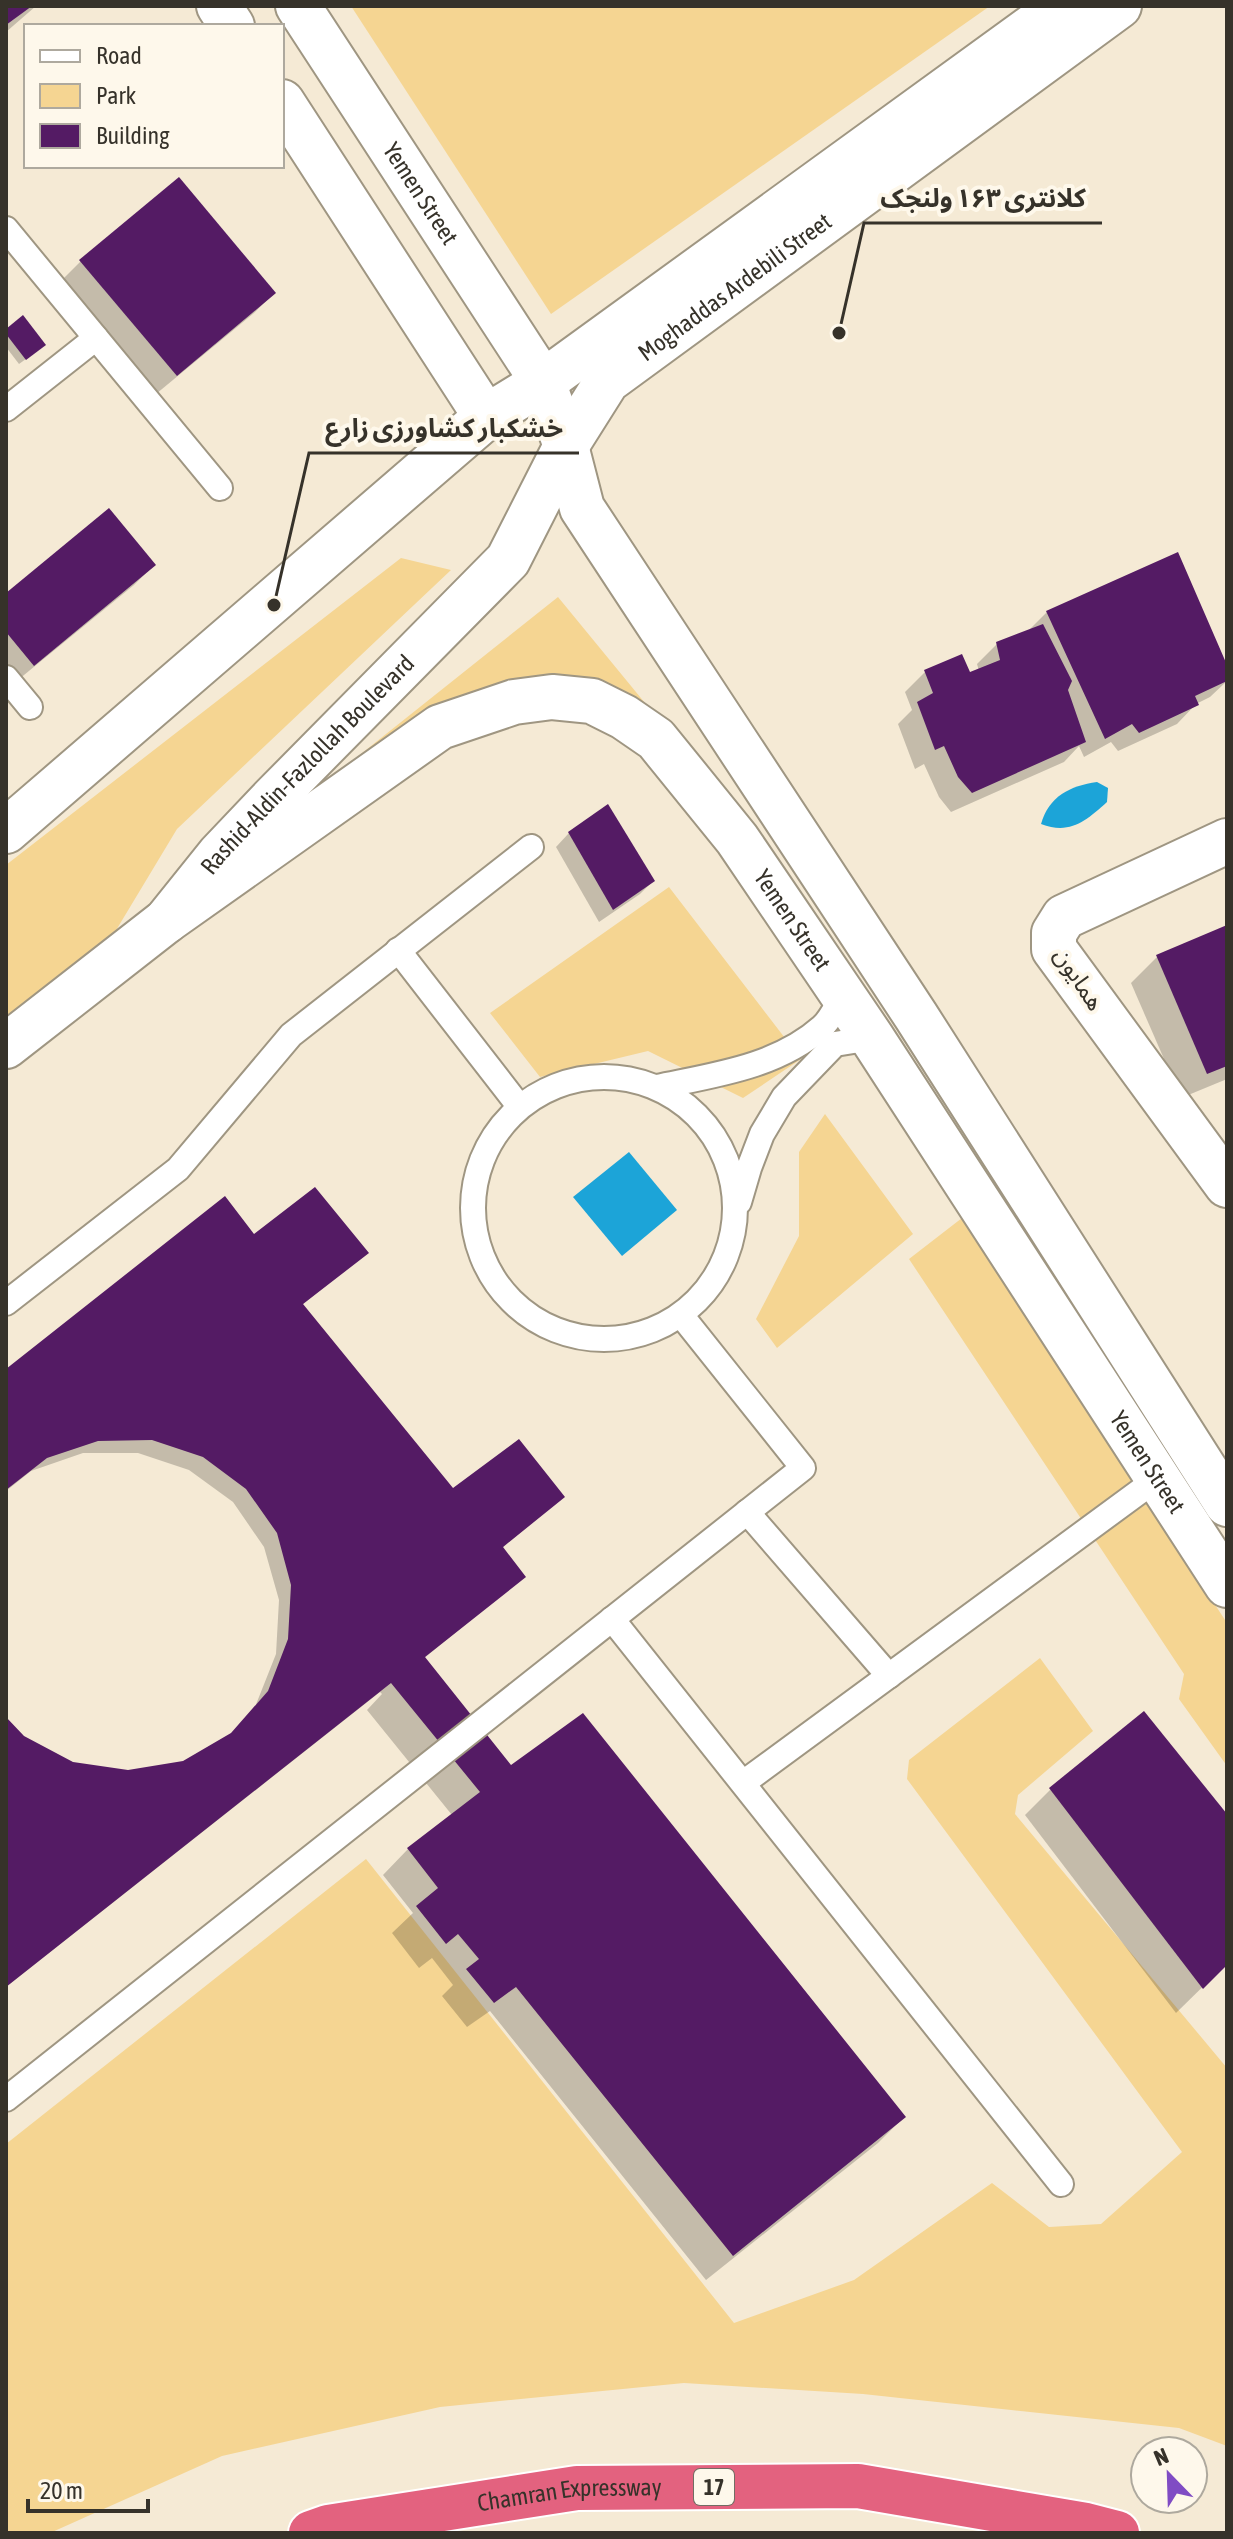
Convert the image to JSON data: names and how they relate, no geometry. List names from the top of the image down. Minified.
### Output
{"streets":{"highway":["17","Chamran Expressway"],"main road":["Yemen Street","Moghaddas Ardebili Street","Rashid-Aldin-Fazlollah Boulevard","همایون"]},"crossings":[["Yemen Street","Moghaddas Ardebili Street"],["Yemen Street","Rashid-Aldin-Fazlollah Boulevard"],["Moghaddas Ardebili Street","Rashid-Aldin-Fazlollah Boulevard"]],"places":["کلانتری ۱۶۳ ولنجک","خشکبار کشاورزی زارع"],"legend":["Road","Park","Building"],"scale_bar":"20 m","north":"top left"}
